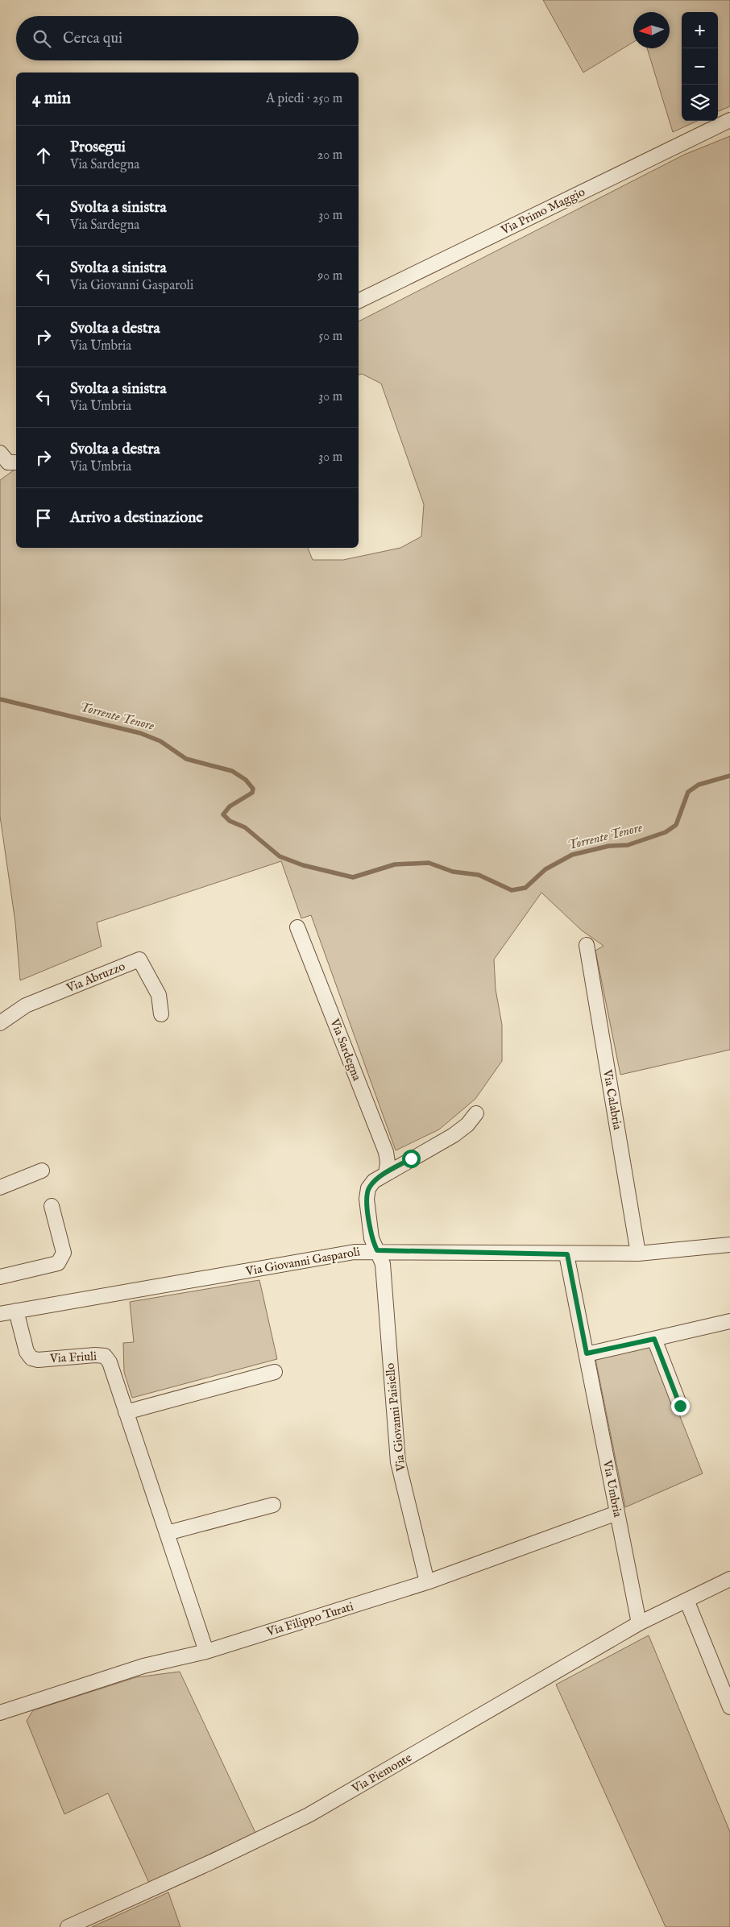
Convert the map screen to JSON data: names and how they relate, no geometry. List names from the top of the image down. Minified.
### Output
{"streets":{"street":["Via Primo Maggio","Via Abruzzo","Via Sardegna","Via Calabria","Via Giovanni Gasparoli","Via Friuli","Via Giovanni Paisiello","Via Umbria","Via Filippo Turati","Via Piemonte"]},"crossings":[["Via Calabria","Via Giovanni Gasparoli"],["Via Giovanni Gasparoli","Via Friuli"],["Via Giovanni Gasparoli","Via Giovanni Paisiello"],["Via Giovanni Gasparoli","Via Umbria"],["Via Friuli","Via Filippo Turati"],["Via Giovanni Paisiello","Via Filippo Turati"],["Via Umbria","Via Filippo Turati"],["Via Umbria","Via Piemonte"]],"water":["Torrente Tenore"],"north":"left","page":{"map_buttons":["+","−"],"search":"Cerca qui","heading":["4 min","A piedi · 250 m"],"list":[["Prosegui","Via Sardegna","20 m"],["Svolta a sinistra","Via Sardegna","30 m"],["Svolta a sinistra","Via Giovanni Gasparoli","90 m"],["Svolta a destra","Via Umbria","50 m"],["Svolta a sinistra","Via Umbria","30 m"],["Svolta a destra","Via Umbria","30 m"],"Arrivo a destinazione"]}}
